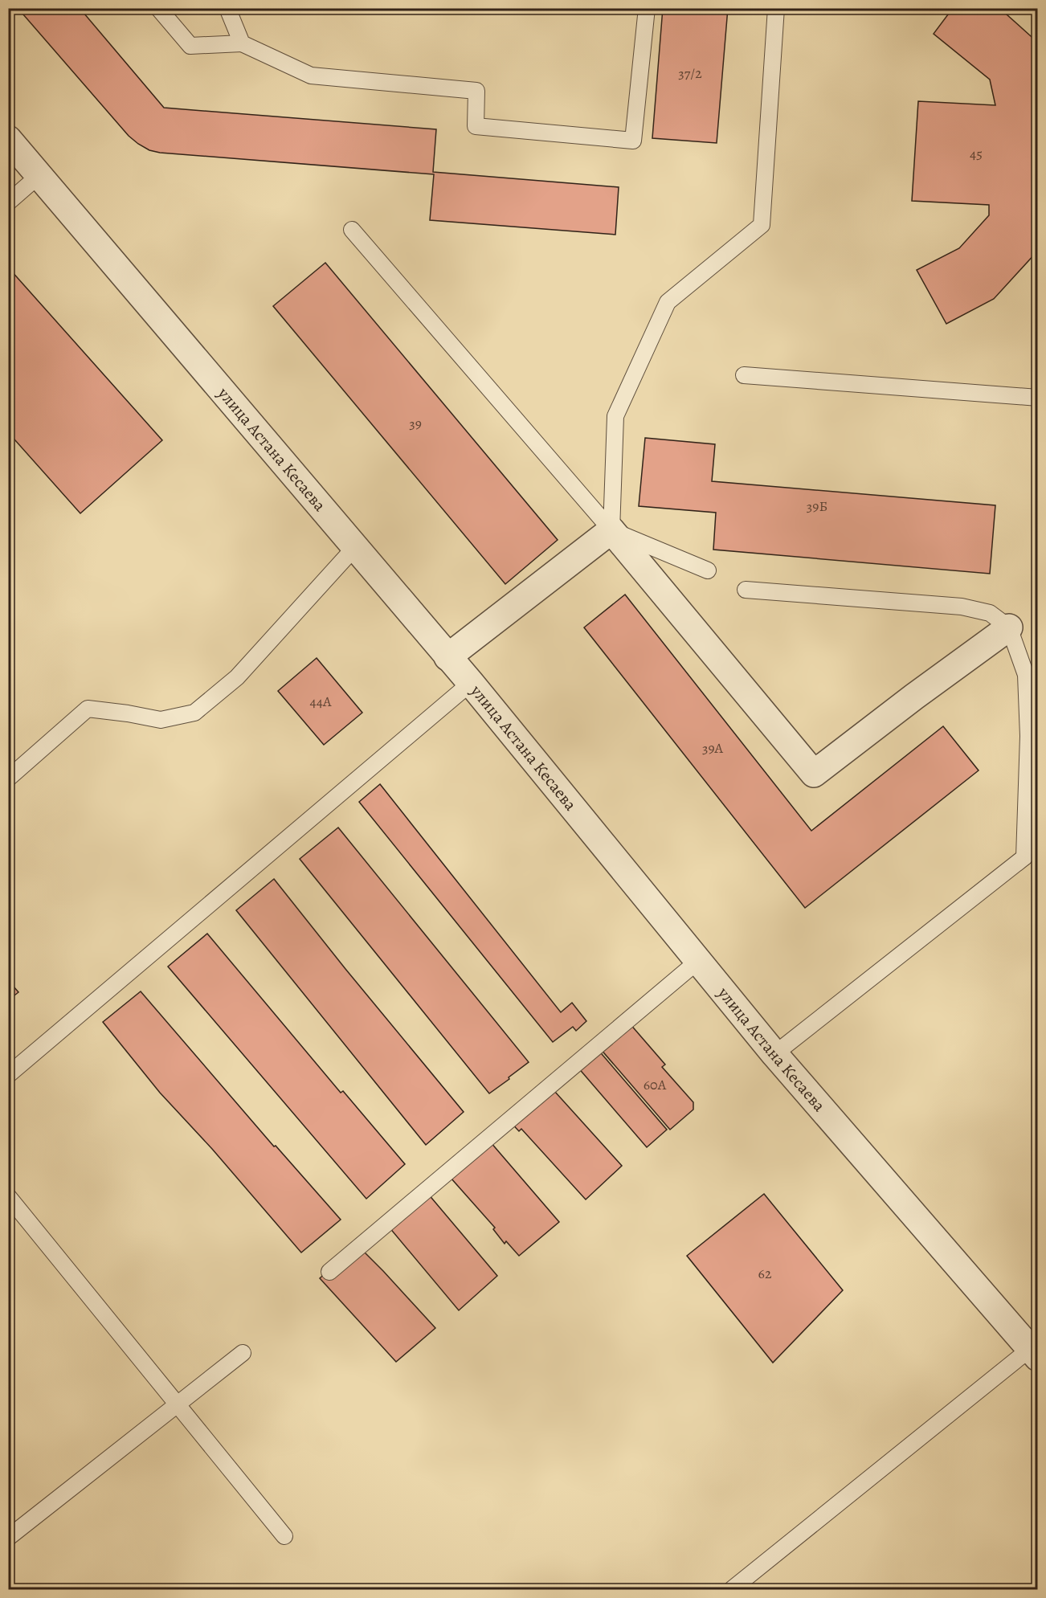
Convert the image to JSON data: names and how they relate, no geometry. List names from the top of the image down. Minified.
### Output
{"streets":{"street":["улица Астана Кесаева"]},"house_numbers":["37/2","45","39","39Б","44А","39А","60А","62"]}
